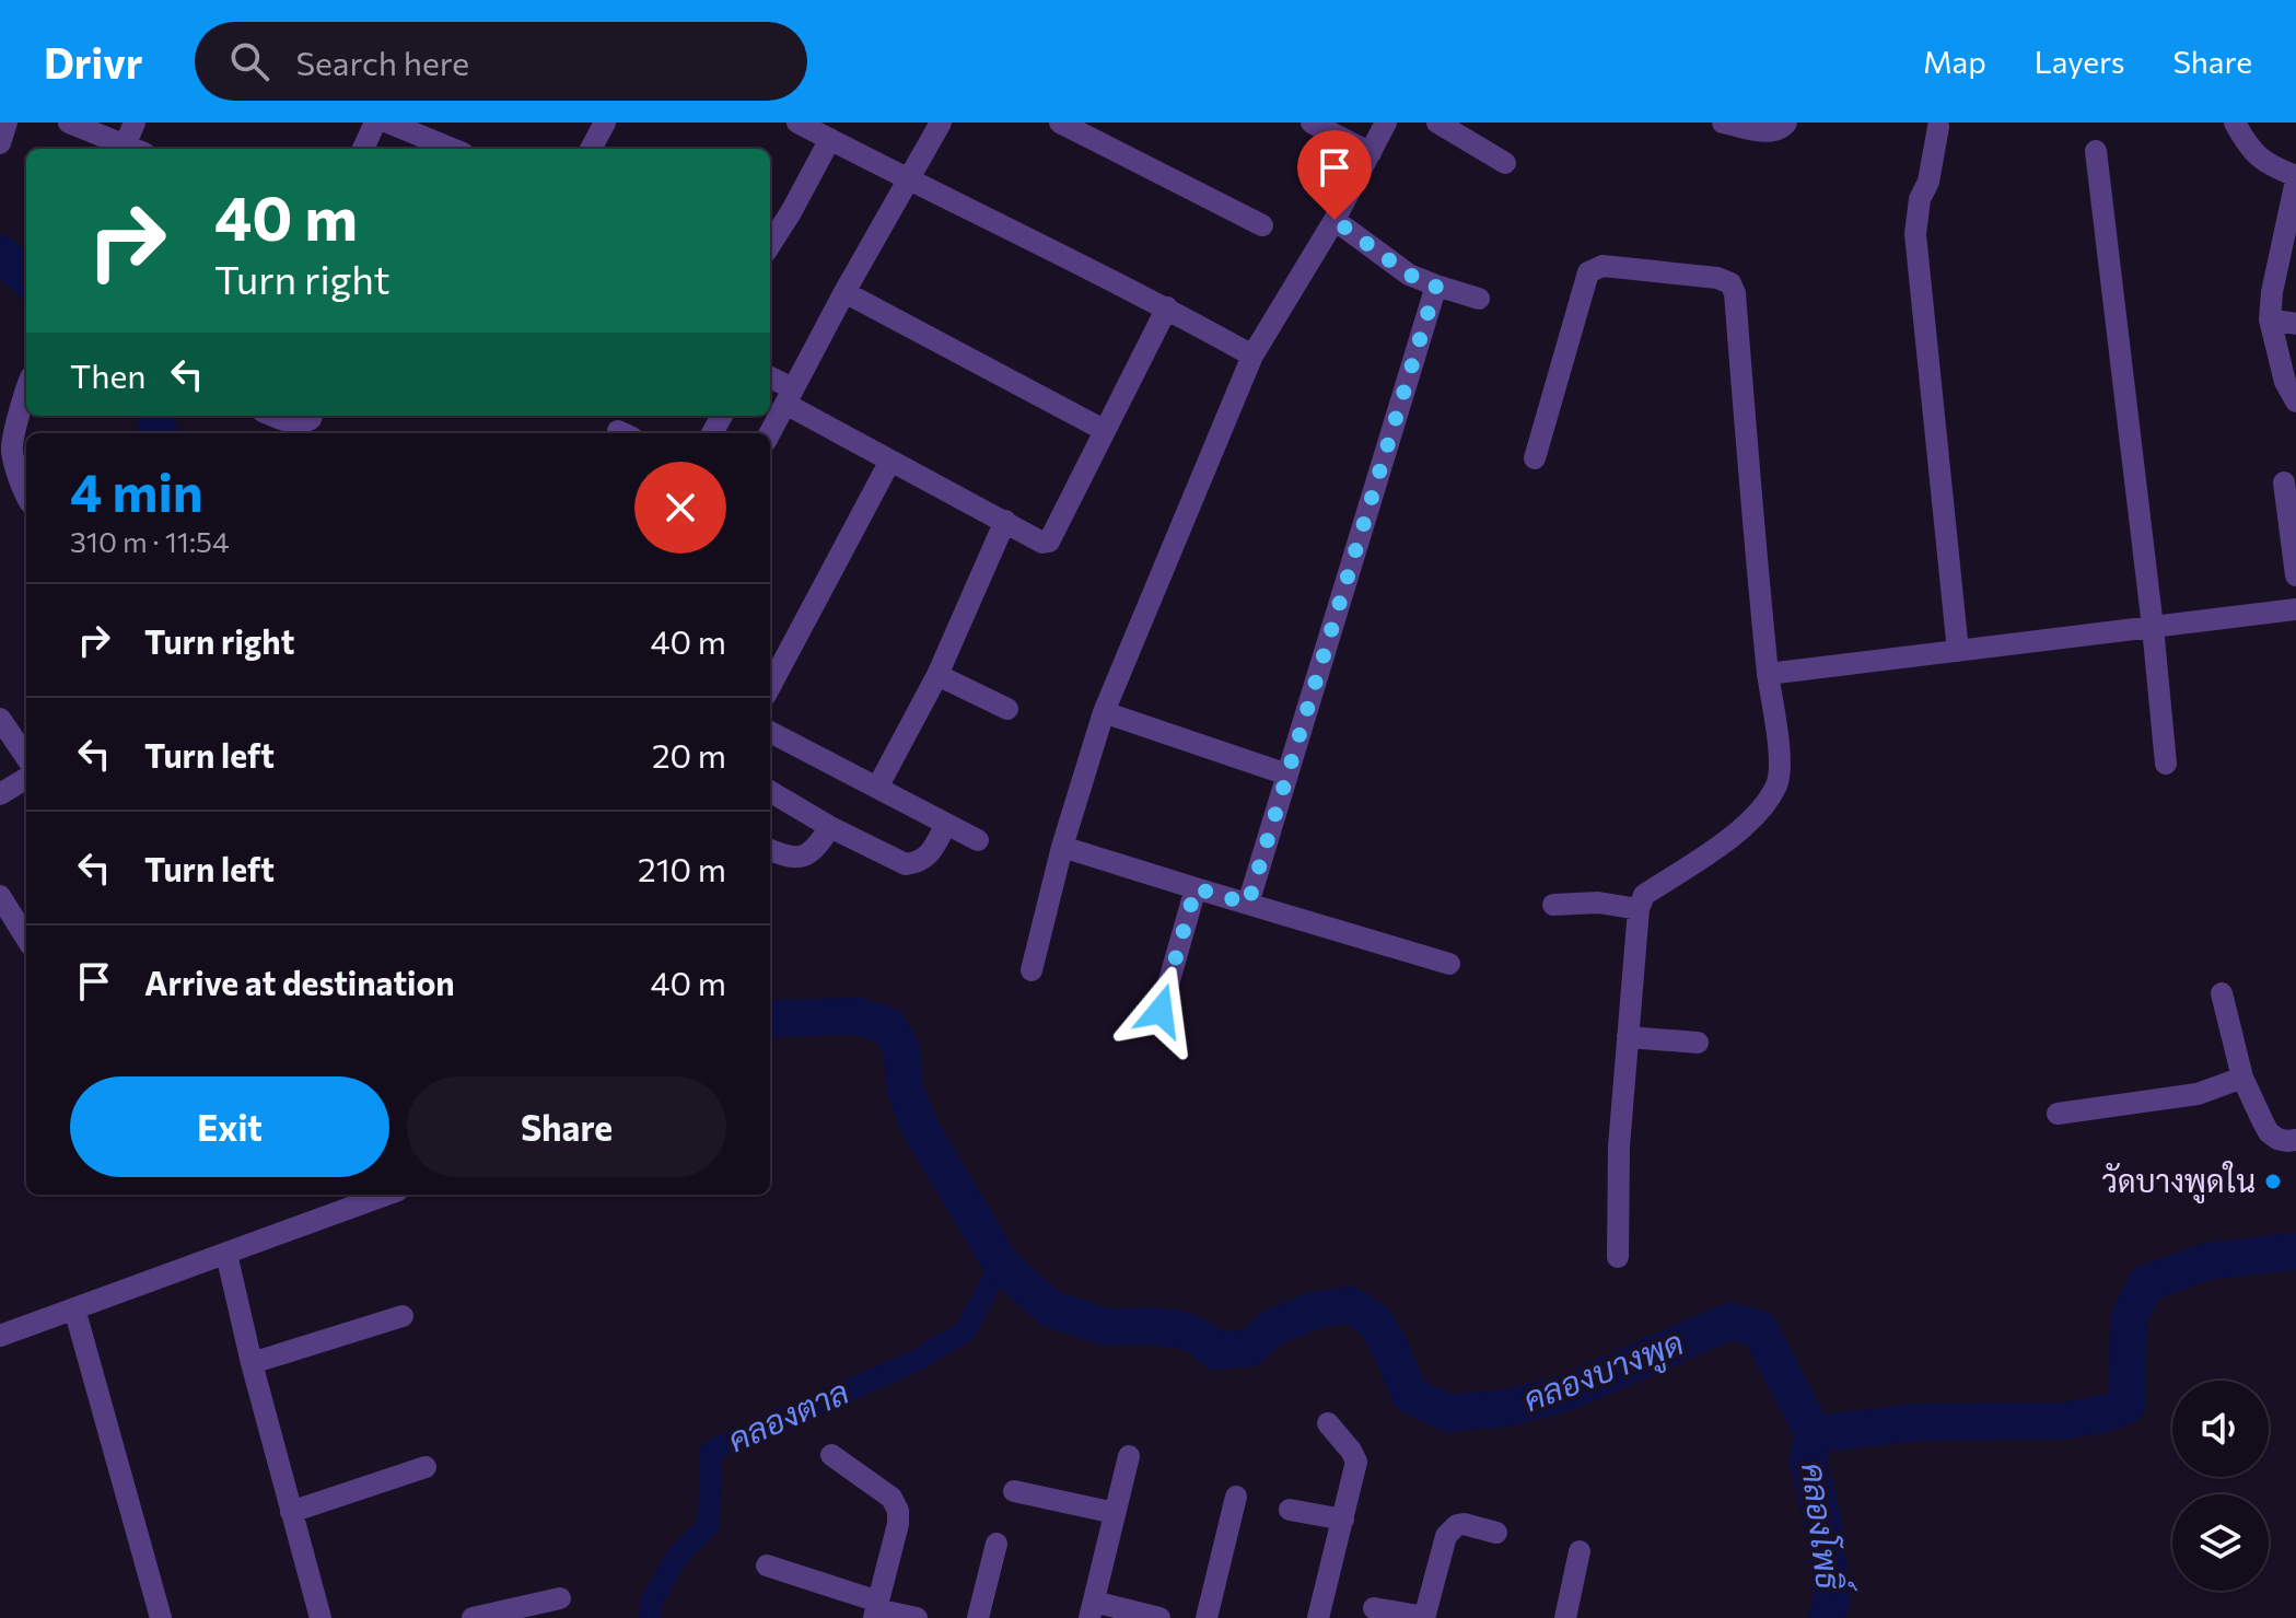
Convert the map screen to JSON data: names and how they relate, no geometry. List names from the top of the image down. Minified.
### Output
{"water":["คลองบางพูด","คลองตาล","คลองโพธิ์"],"places":["วัดบางพูดใน"],"page":{"header":"Drivr","search":"Search here","nav":["Map","Layers","Share"],"turn":["40 m","Turn right"],"then":"Then","heading":["4 min","310 m · 11:54"],"list":[{"name":"Turn right","value":"40 m"},{"name":"Turn left","value":"20 m"},{"name":"Turn left","value":"210 m"},{"name":"Arrive at destination","value":"40 m"}],"buttons":["Exit","Share"]}}
